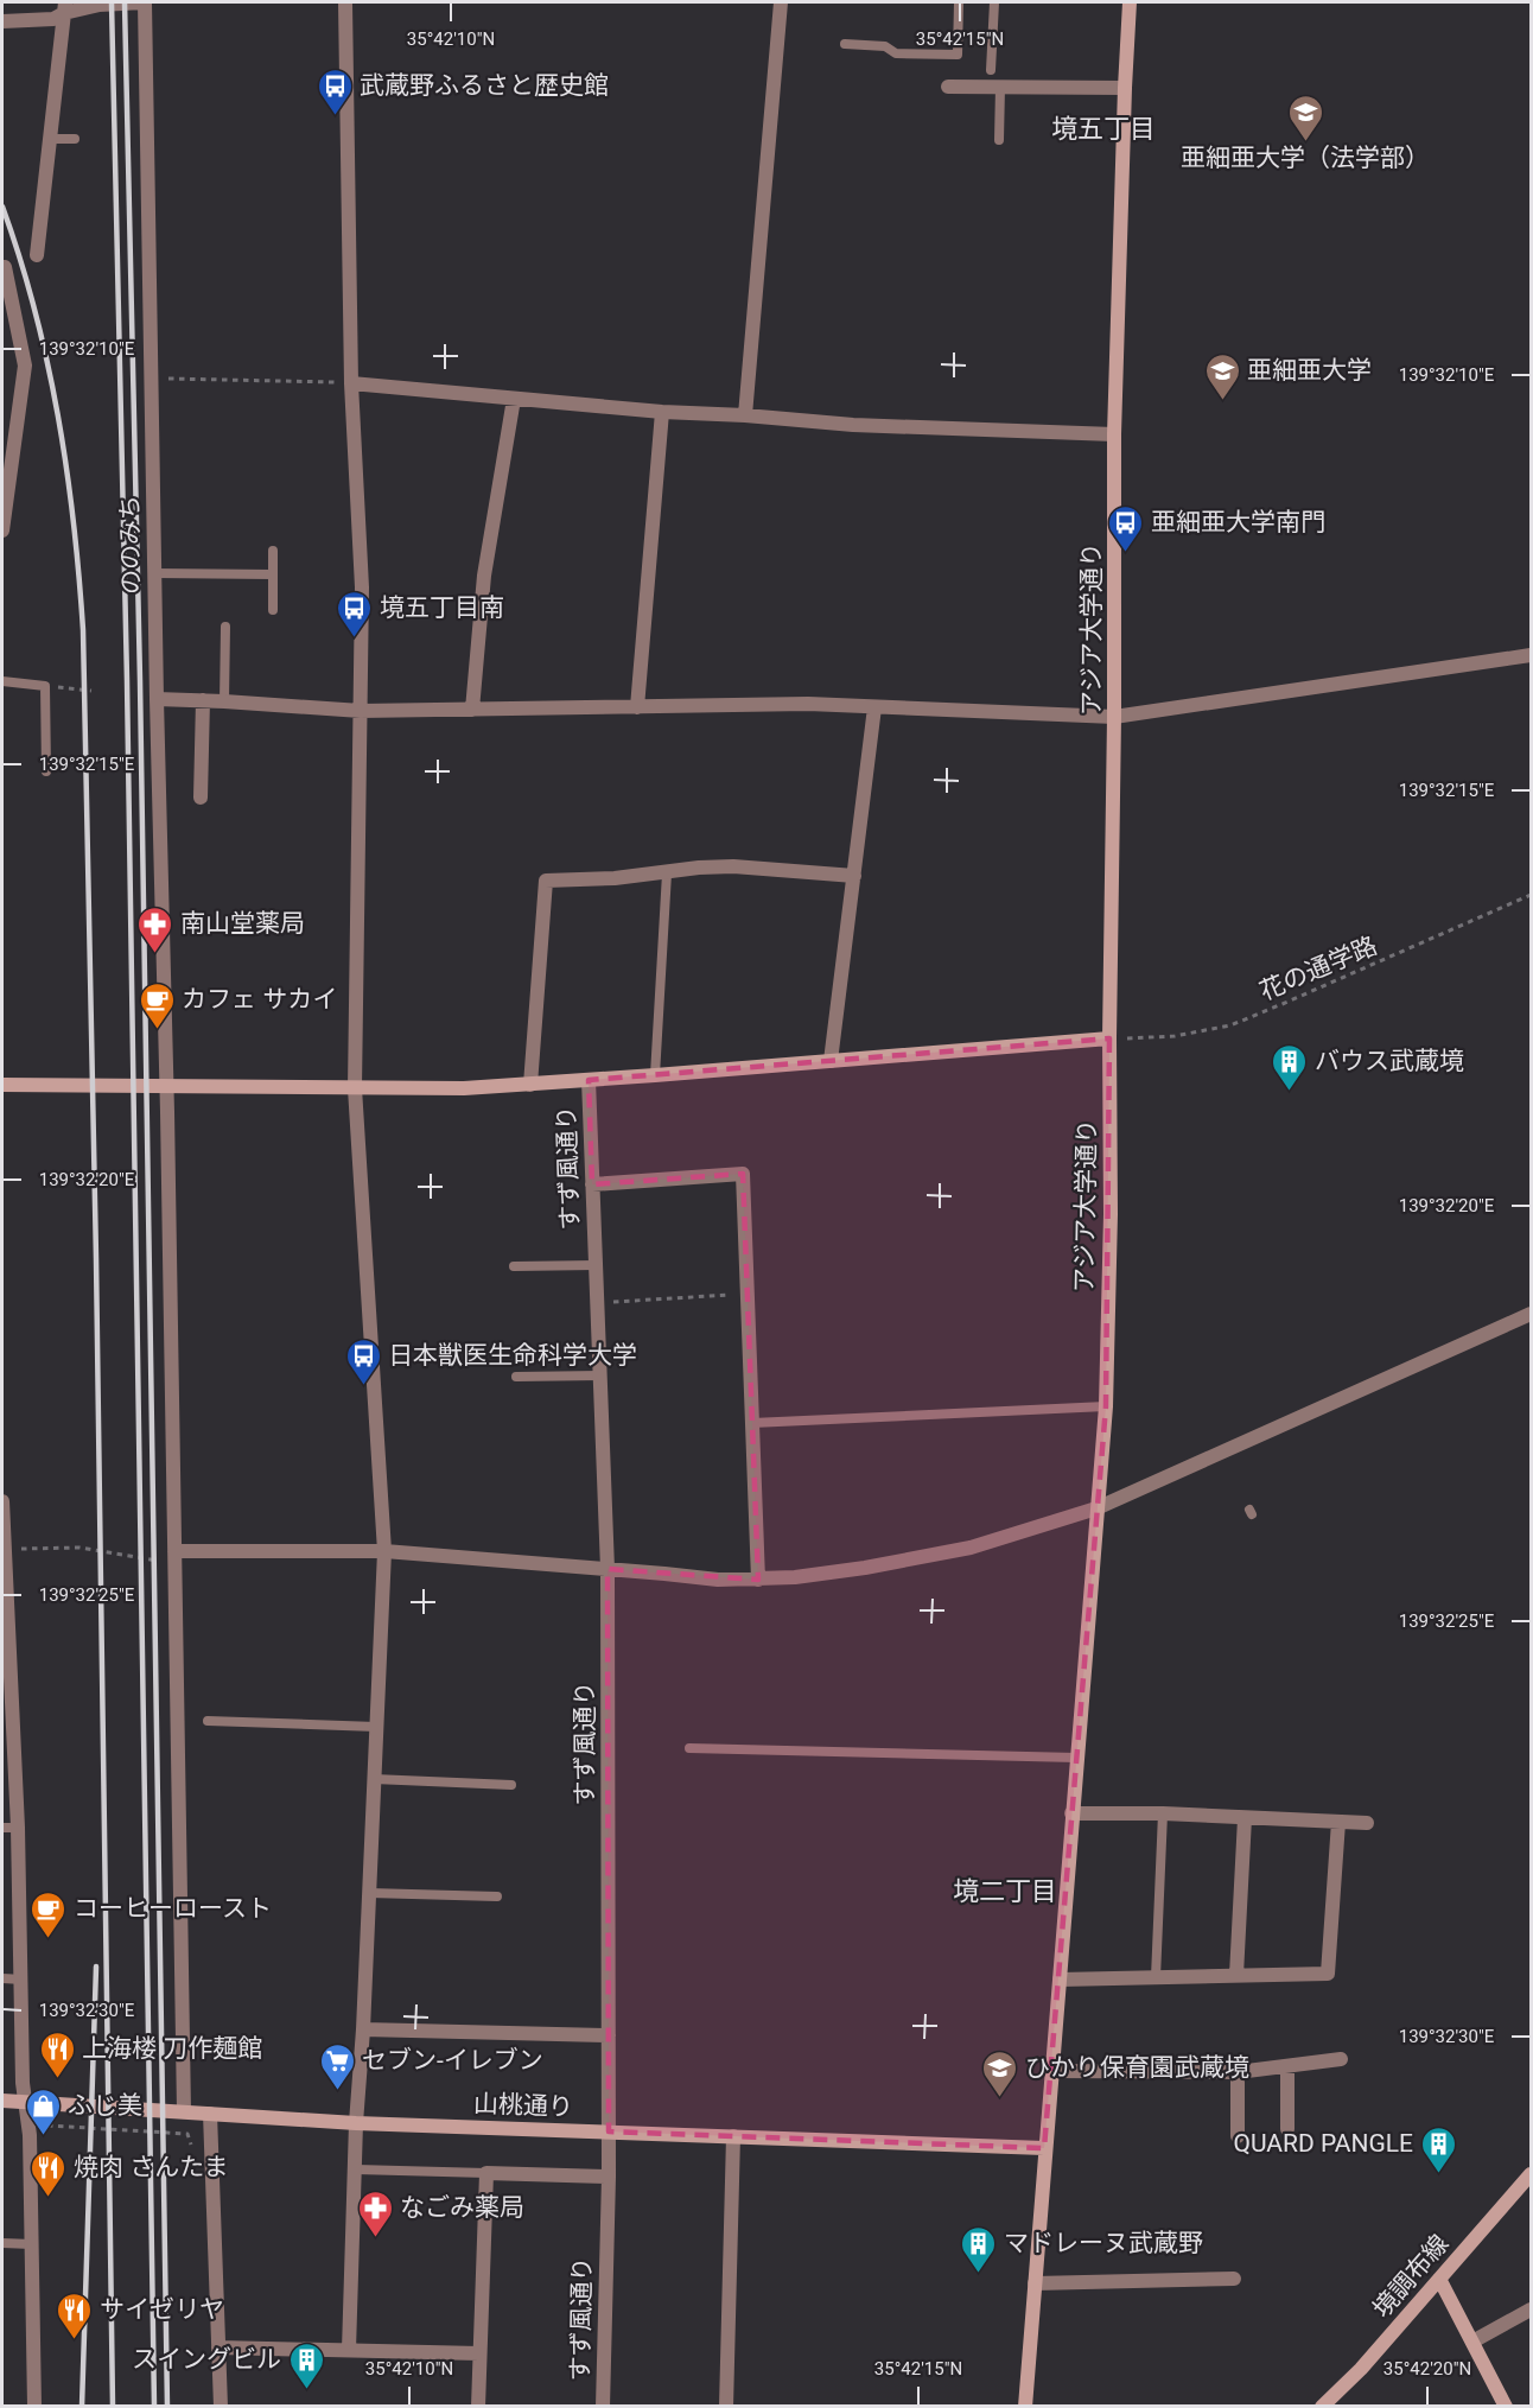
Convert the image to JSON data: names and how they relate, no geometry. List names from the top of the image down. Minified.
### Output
{"streets":{"street":["ののみち","アジア大学通り","すず風通り","山桃通り","境調布線"],"path":["花の通学路"]},"crossings":[["ののみち","山桃通り"],["アジア大学通り","花の通学路"],["アジア大学通り","山桃通り"],["すず風通り","山桃通り"]],"districts":["境五丁目","境二丁目"],"places":{"bus stop":["武蔵野ふるさと歴史館","亜細亜大学南門","境五丁目南","日本獣医生命科学大学"],"school or university":["亜細亜大学（法学部）","亜細亜大学","ひかり保育園武蔵境"],"pharmacy":["南山堂薬局","なごみ薬局"],"cafe":["カフェ サカイ","コーヒーロースト"],"building":["バウス武蔵境","QUARD PANGLE","マドレーヌ武蔵野","スイングビル"],"restaurant":["上海楼 刀作麺館","焼肉 さんたま","サイゼリヤ"],"supermarket":["セブン-イレブン"],"shop":["ふじ美"]},"coordinates":["35°42'10\"N","35°42'15\"N","139°32'10\"E","139°32'15\"E","139°32'20\"E","139°32'25\"E","139°32'30\"E","35°42'20\"N"]}
